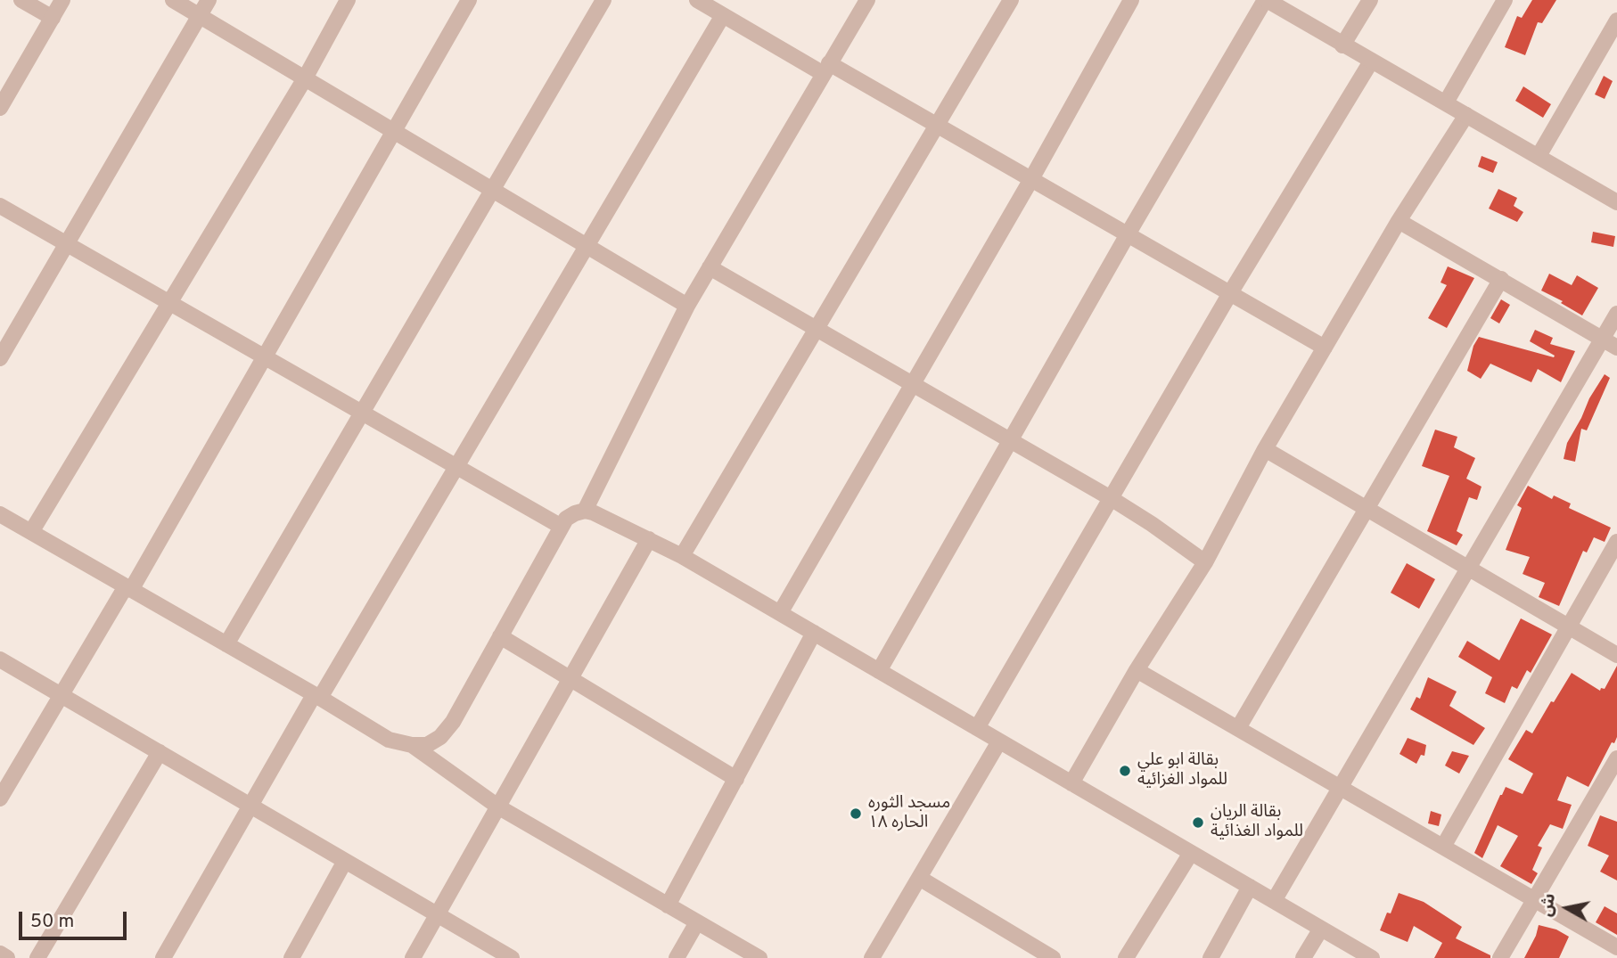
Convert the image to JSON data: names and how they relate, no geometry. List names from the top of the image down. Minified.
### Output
{"places":["بقالة ابو علي للمواد الغزائيه","مسجد الثوره الحاره ١٨","بقالة الريان للمواد الغذائية"],"scale_bar":"50 m","north":"left"}
